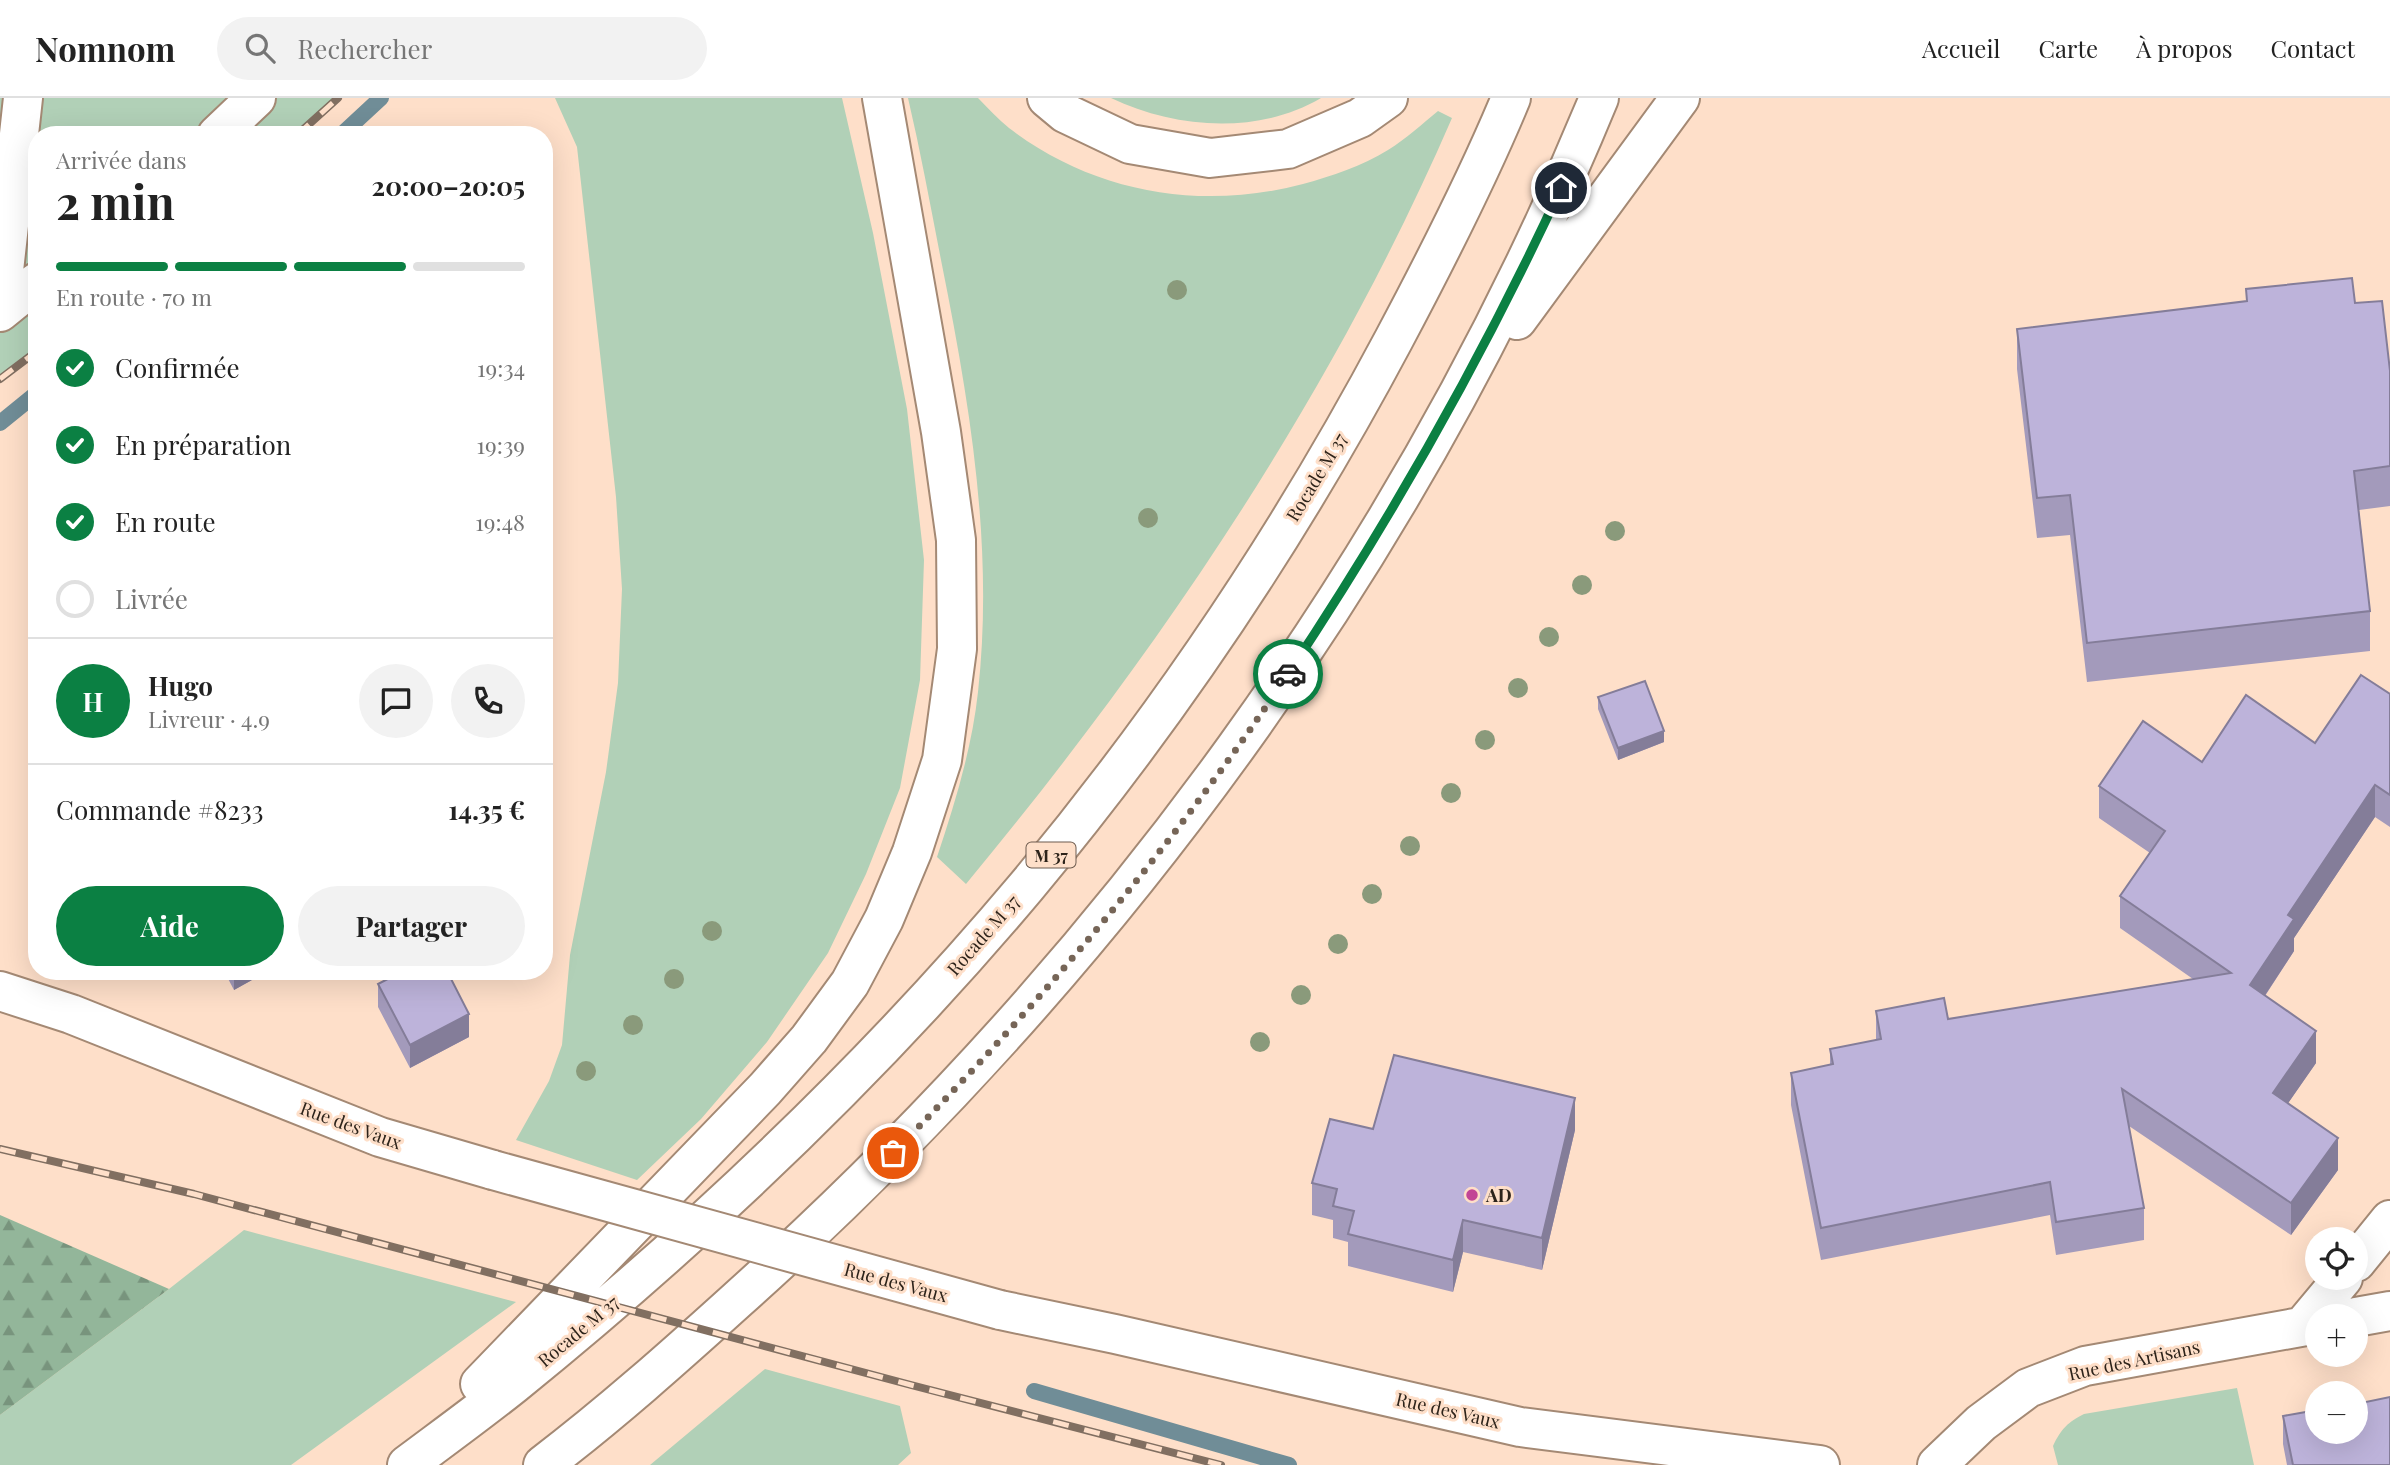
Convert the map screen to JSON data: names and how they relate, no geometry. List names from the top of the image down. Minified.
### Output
{"streets":{"main road":["Rocade M 37","M 37","Rue des Vaux","Rue des Artisans"]},"places":["AD"],"page":{"header":"Nomnom","search":"Rechercher","nav":["Accueil","Carte","À propos","Contact"],"heading":["2 min","Arrivée dans","20:00–20:05"],"panel":["Hugo","Livreur · 4.9","Commande #8233","14.35 €"],"bar":"En route · 70 m","list":[["Confirmée","19:34"],["En préparation","19:39"],["En route","19:48"],"Livrée"],"round":"H","buttons":["Aide","Partager"],"map_buttons":["+","−"]}}
